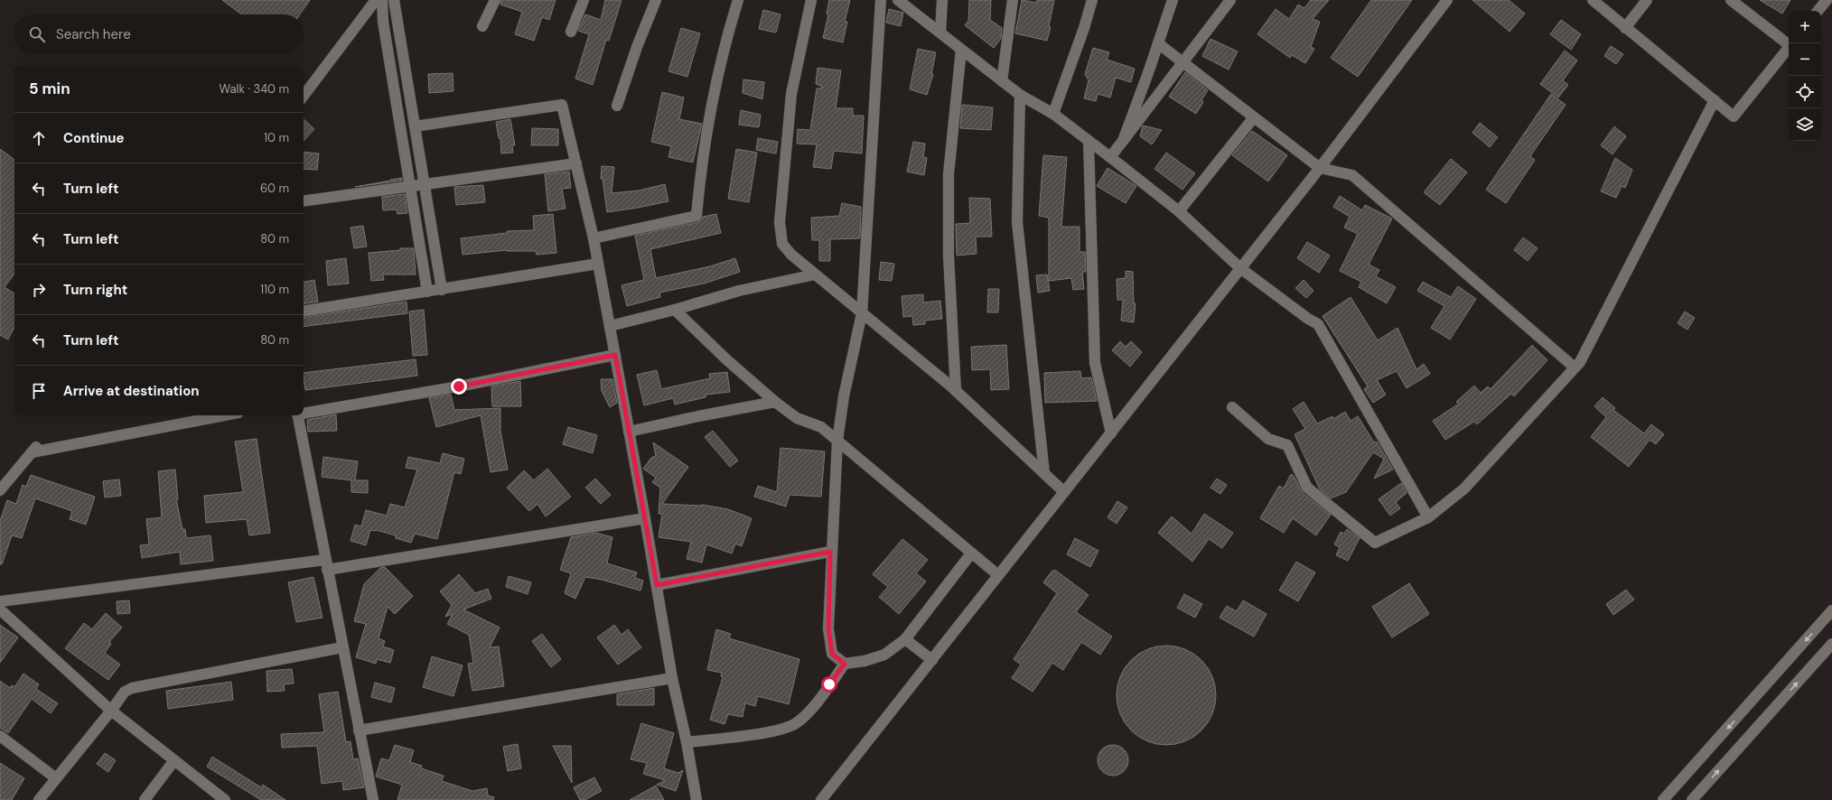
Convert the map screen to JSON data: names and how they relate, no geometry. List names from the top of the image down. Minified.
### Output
{"page":{"map_buttons":["+","−"],"search":"Search here","heading":["5 min","Walk · 340 m"],"list":[["Continue","10 m"],["Turn left","60 m"],["Turn left","80 m"],["Turn right","110 m"],["Turn left","80 m"],"Arrive at destination"]}}
